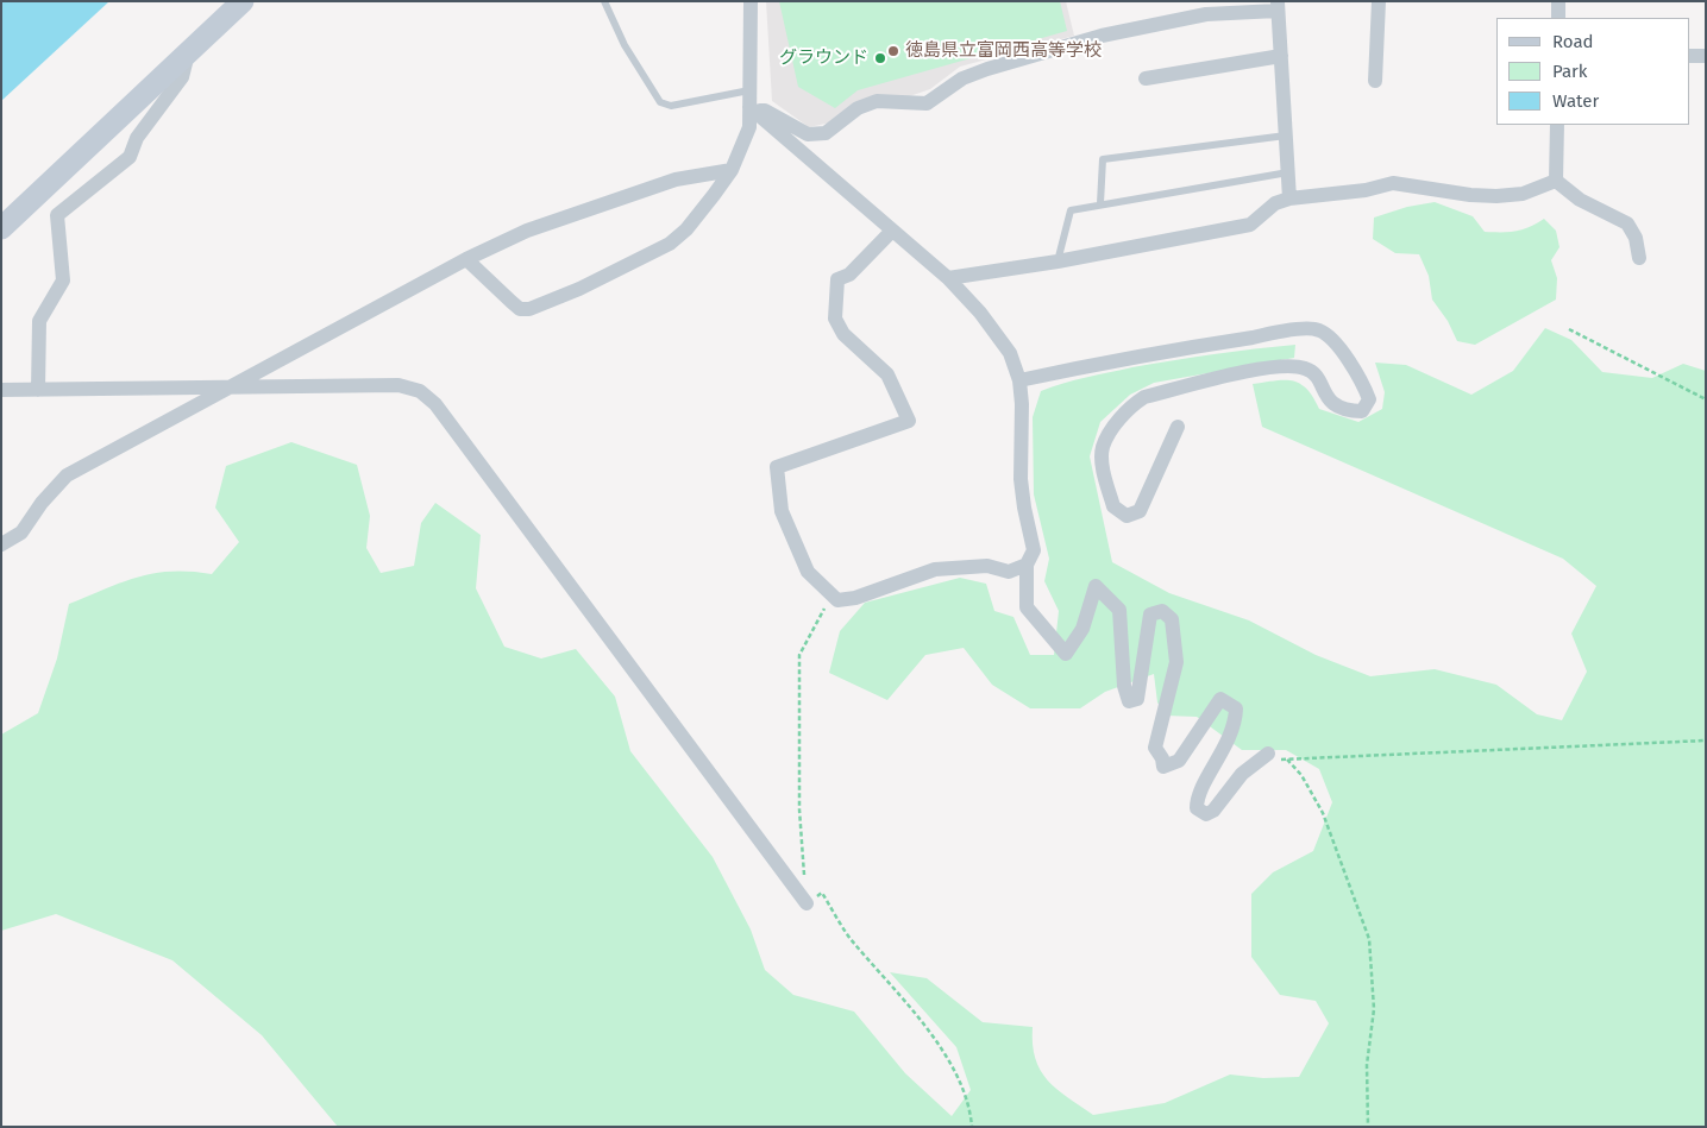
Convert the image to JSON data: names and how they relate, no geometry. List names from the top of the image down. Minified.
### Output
{"places":["徳島県立富岡西高等学校","グラウンド"],"legend":["Road","Park","Water"]}
